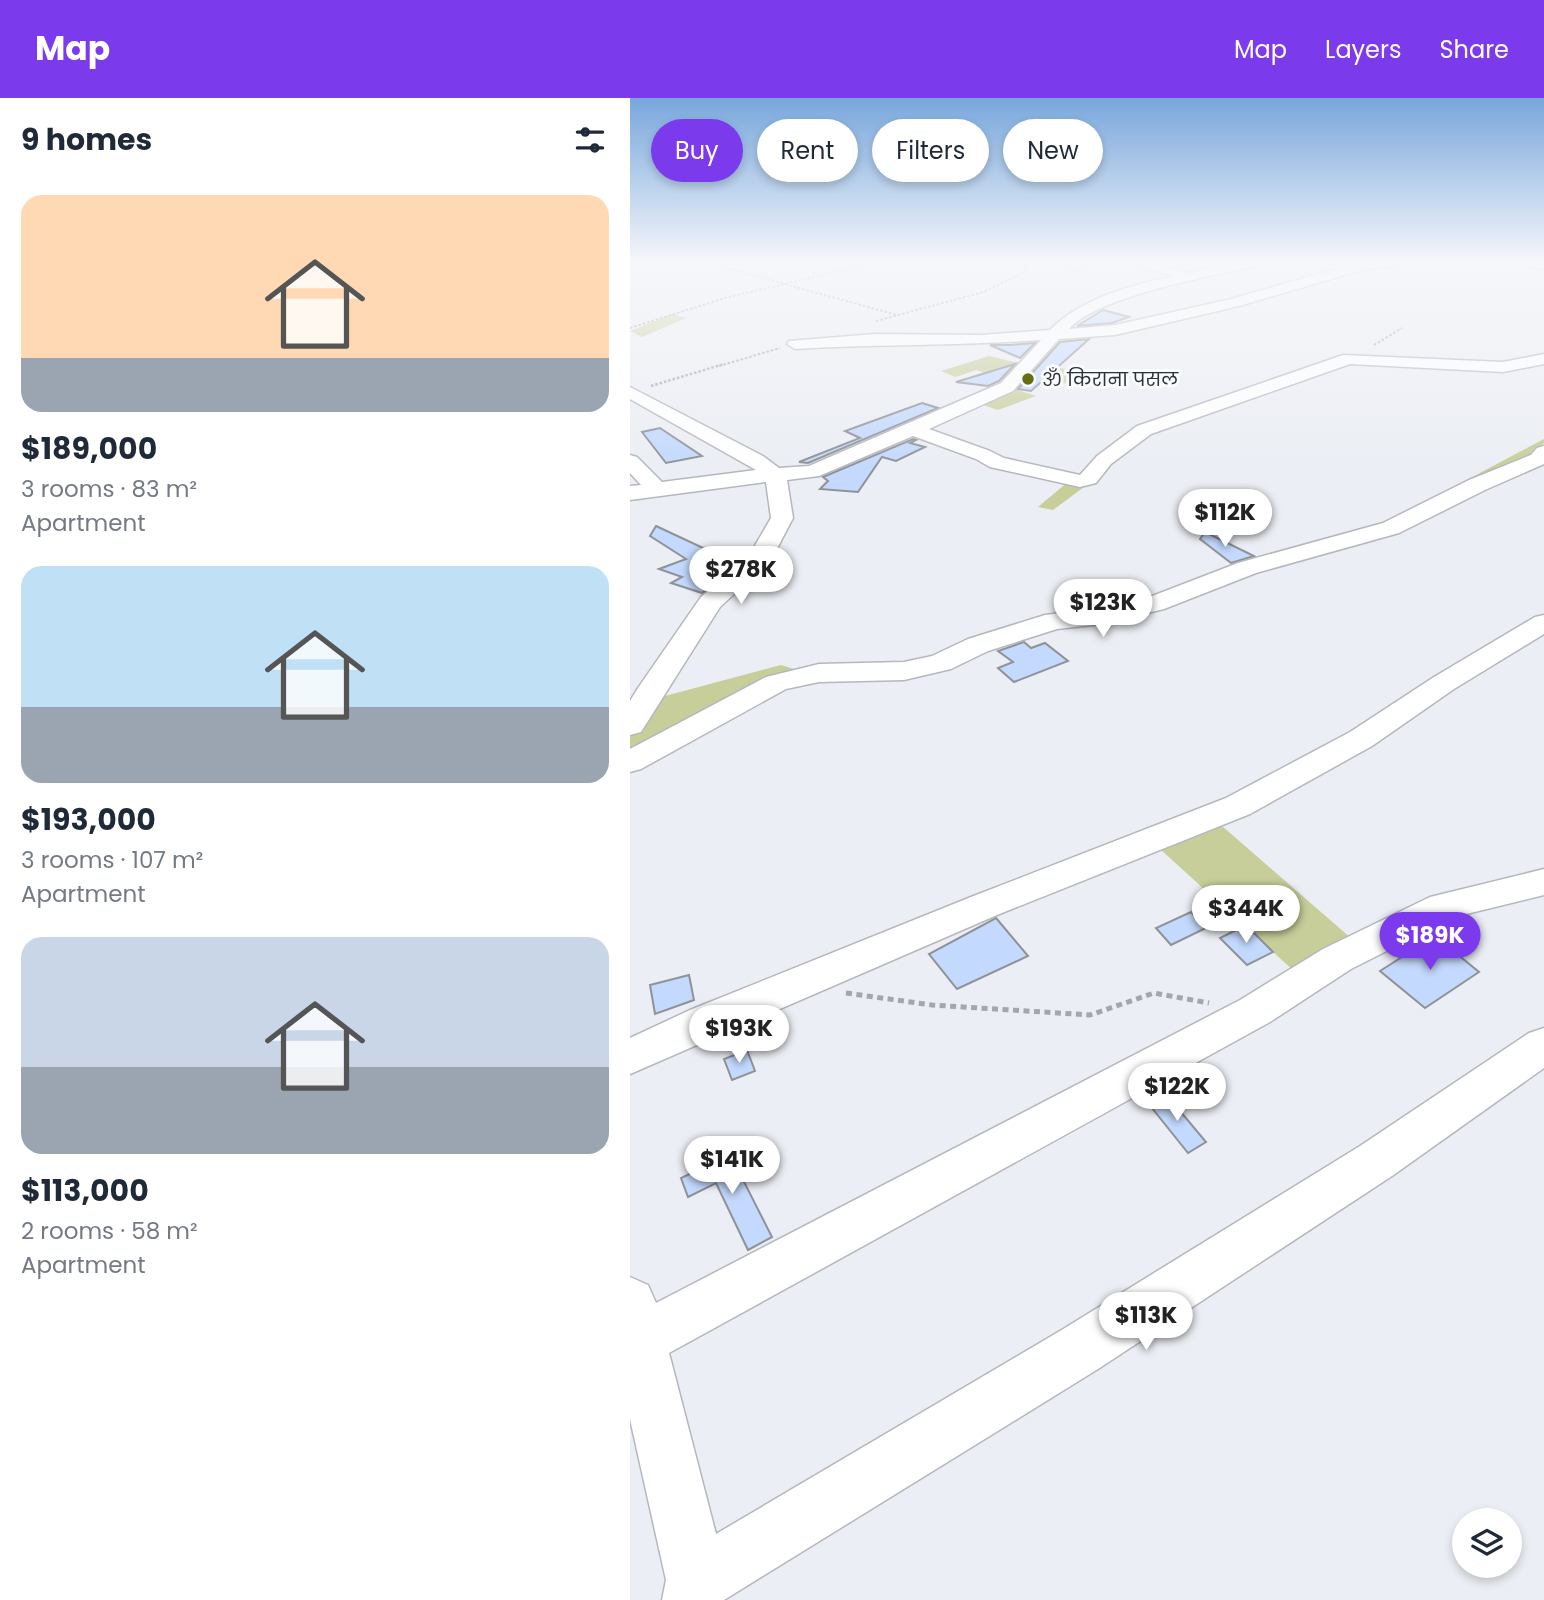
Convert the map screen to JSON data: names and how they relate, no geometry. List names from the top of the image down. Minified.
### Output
{"places":["ॐ किराना पसल"],"page":{"header":"Map","nav":["Map","Layers","Share"],"heading":"9 homes","chip":["Buy","Rent","Filters","New"],"list":[{"name":"$189,000","note":"3 rooms · 83 m² · Apartment"},{"name":"$193,000","note":"3 rooms · 107 m² · Apartment"},{"name":"$113,000","note":"2 rooms · 58 m² · Apartment"}],"price":["$112K","$278K","$123K","$344K","$189K","$193K","$122K","$141K","$113K"]}}
